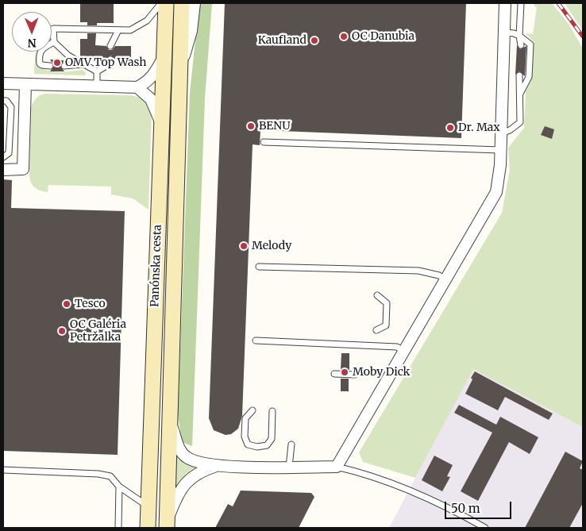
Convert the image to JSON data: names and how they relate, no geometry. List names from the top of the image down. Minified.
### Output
{"streets":{"main road":["Panónska cesta"]},"places":["OC Danubia","Kaufland","OMV Top Wash","BENU","Dr. Max","Melody","Tesco","OC Galéria Petržalka","Moby Dick"],"scale_bar":"50 m","north":"bottom"}
